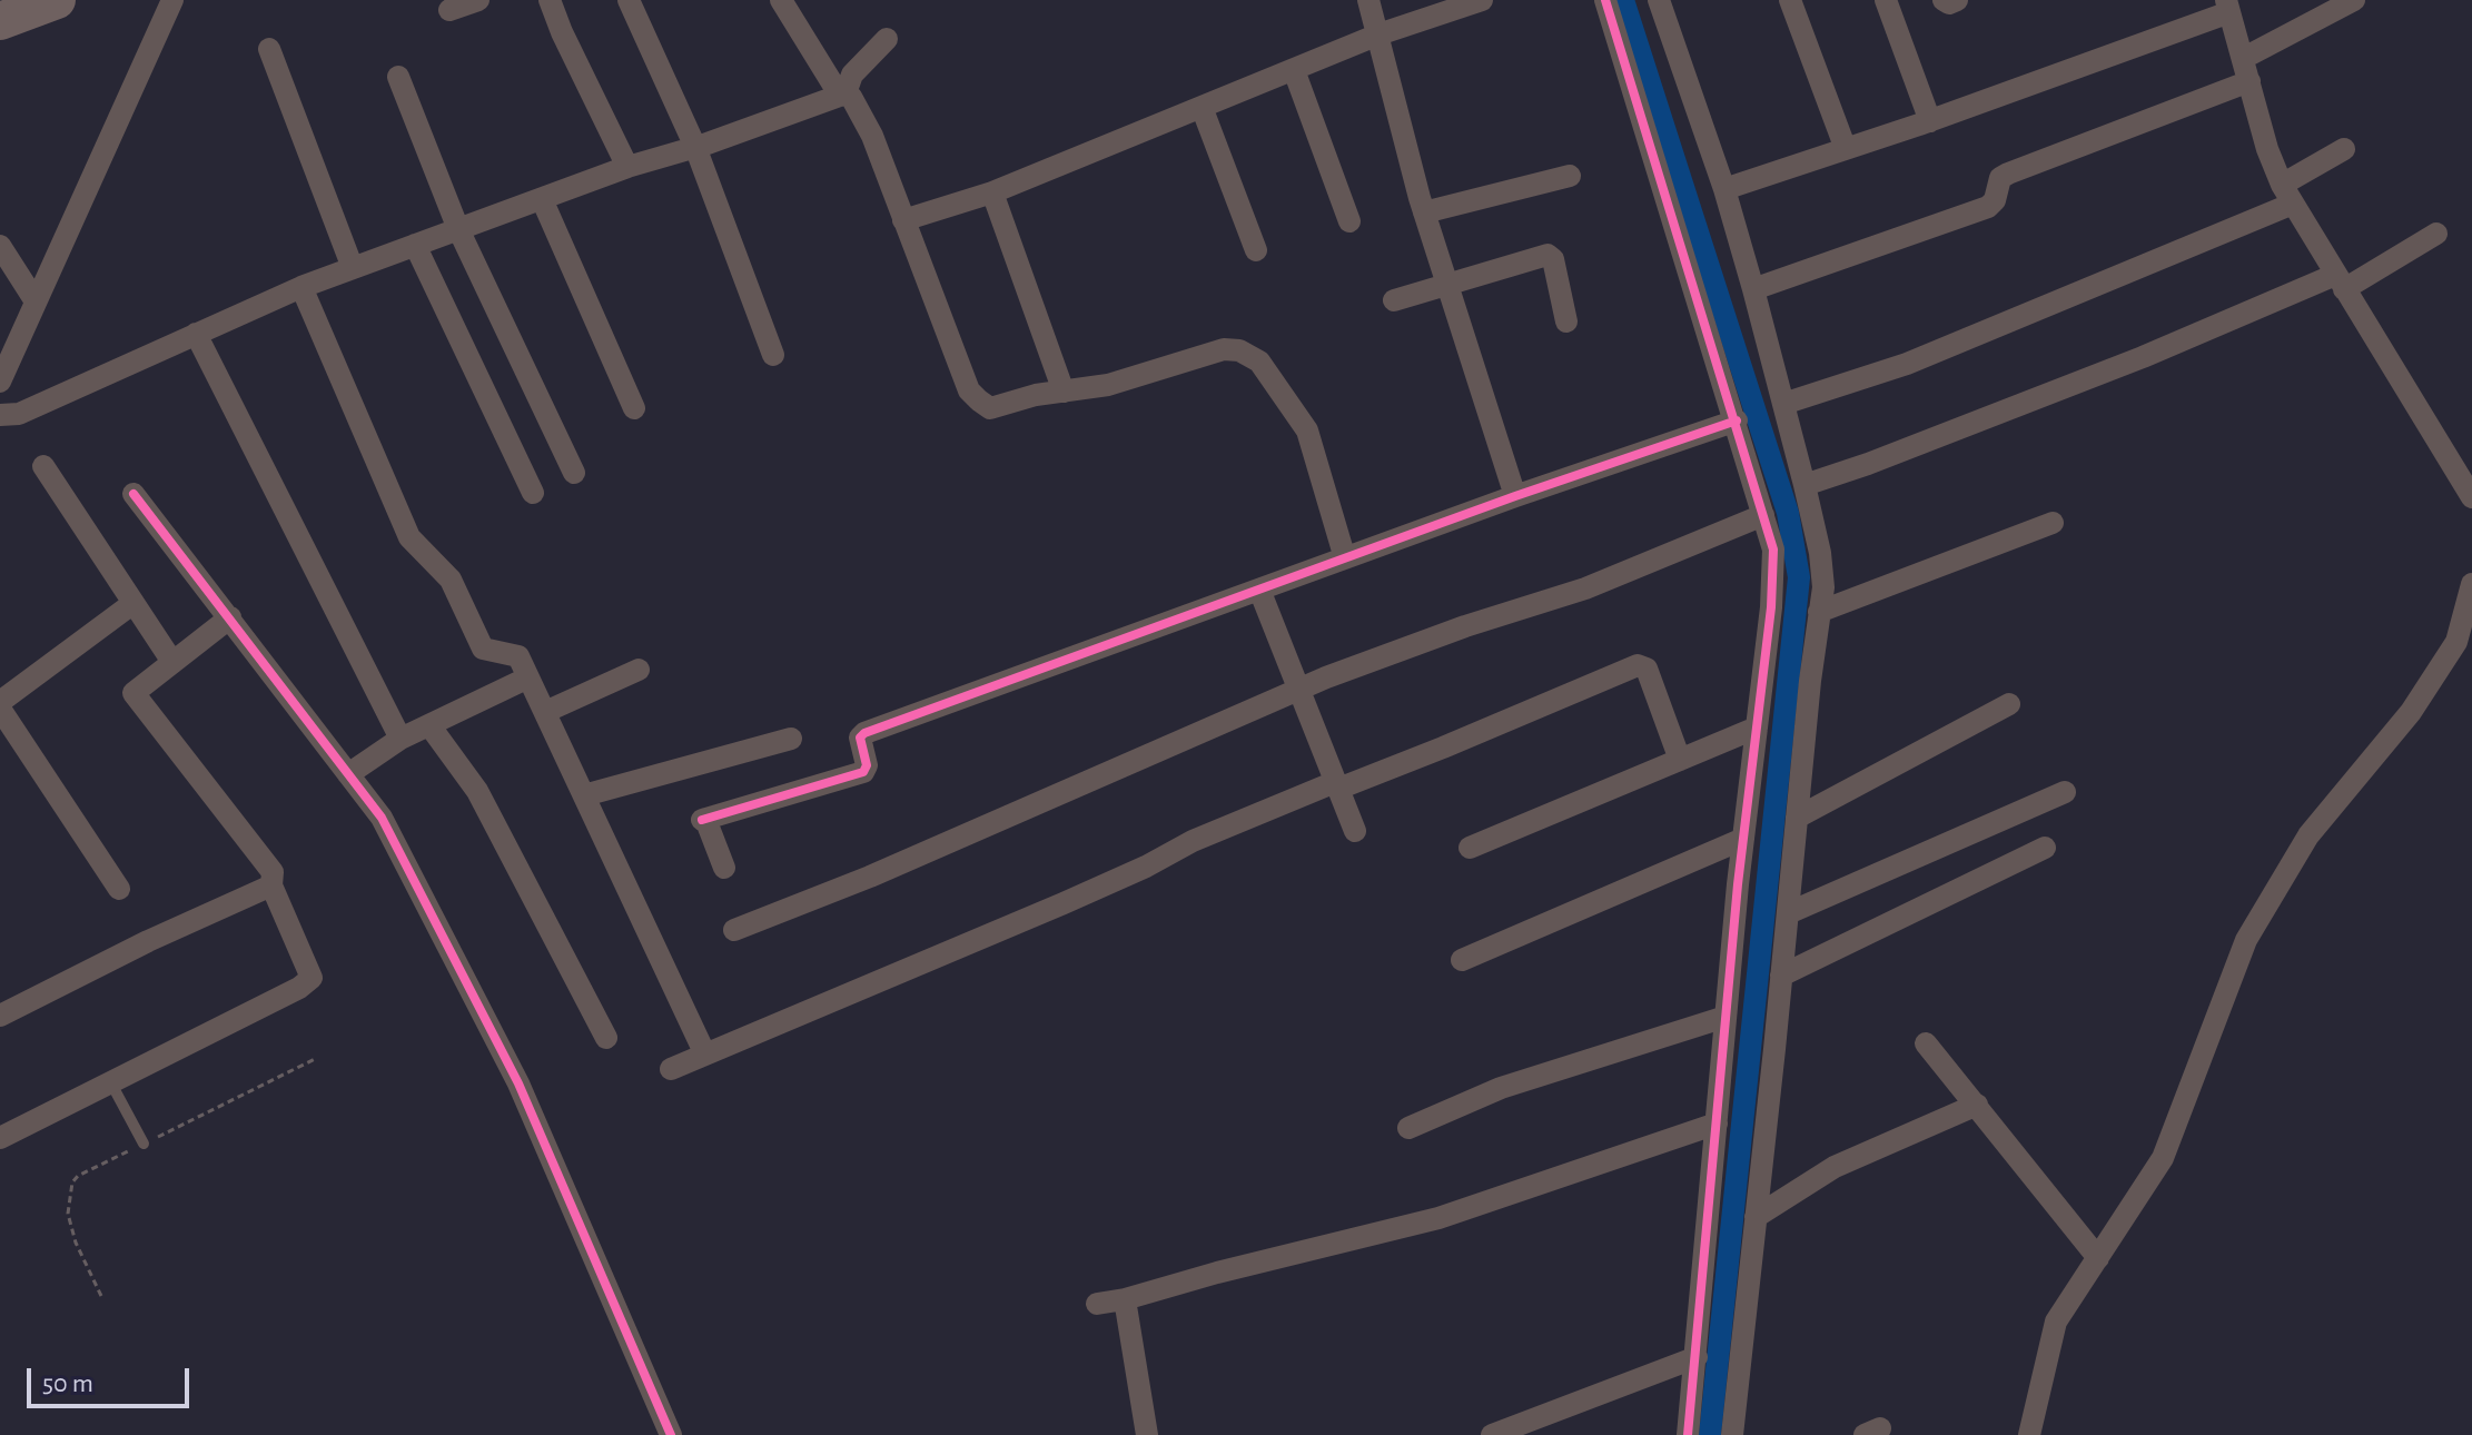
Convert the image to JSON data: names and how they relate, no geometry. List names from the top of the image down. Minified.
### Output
{"scale_bar":"50 m"}
